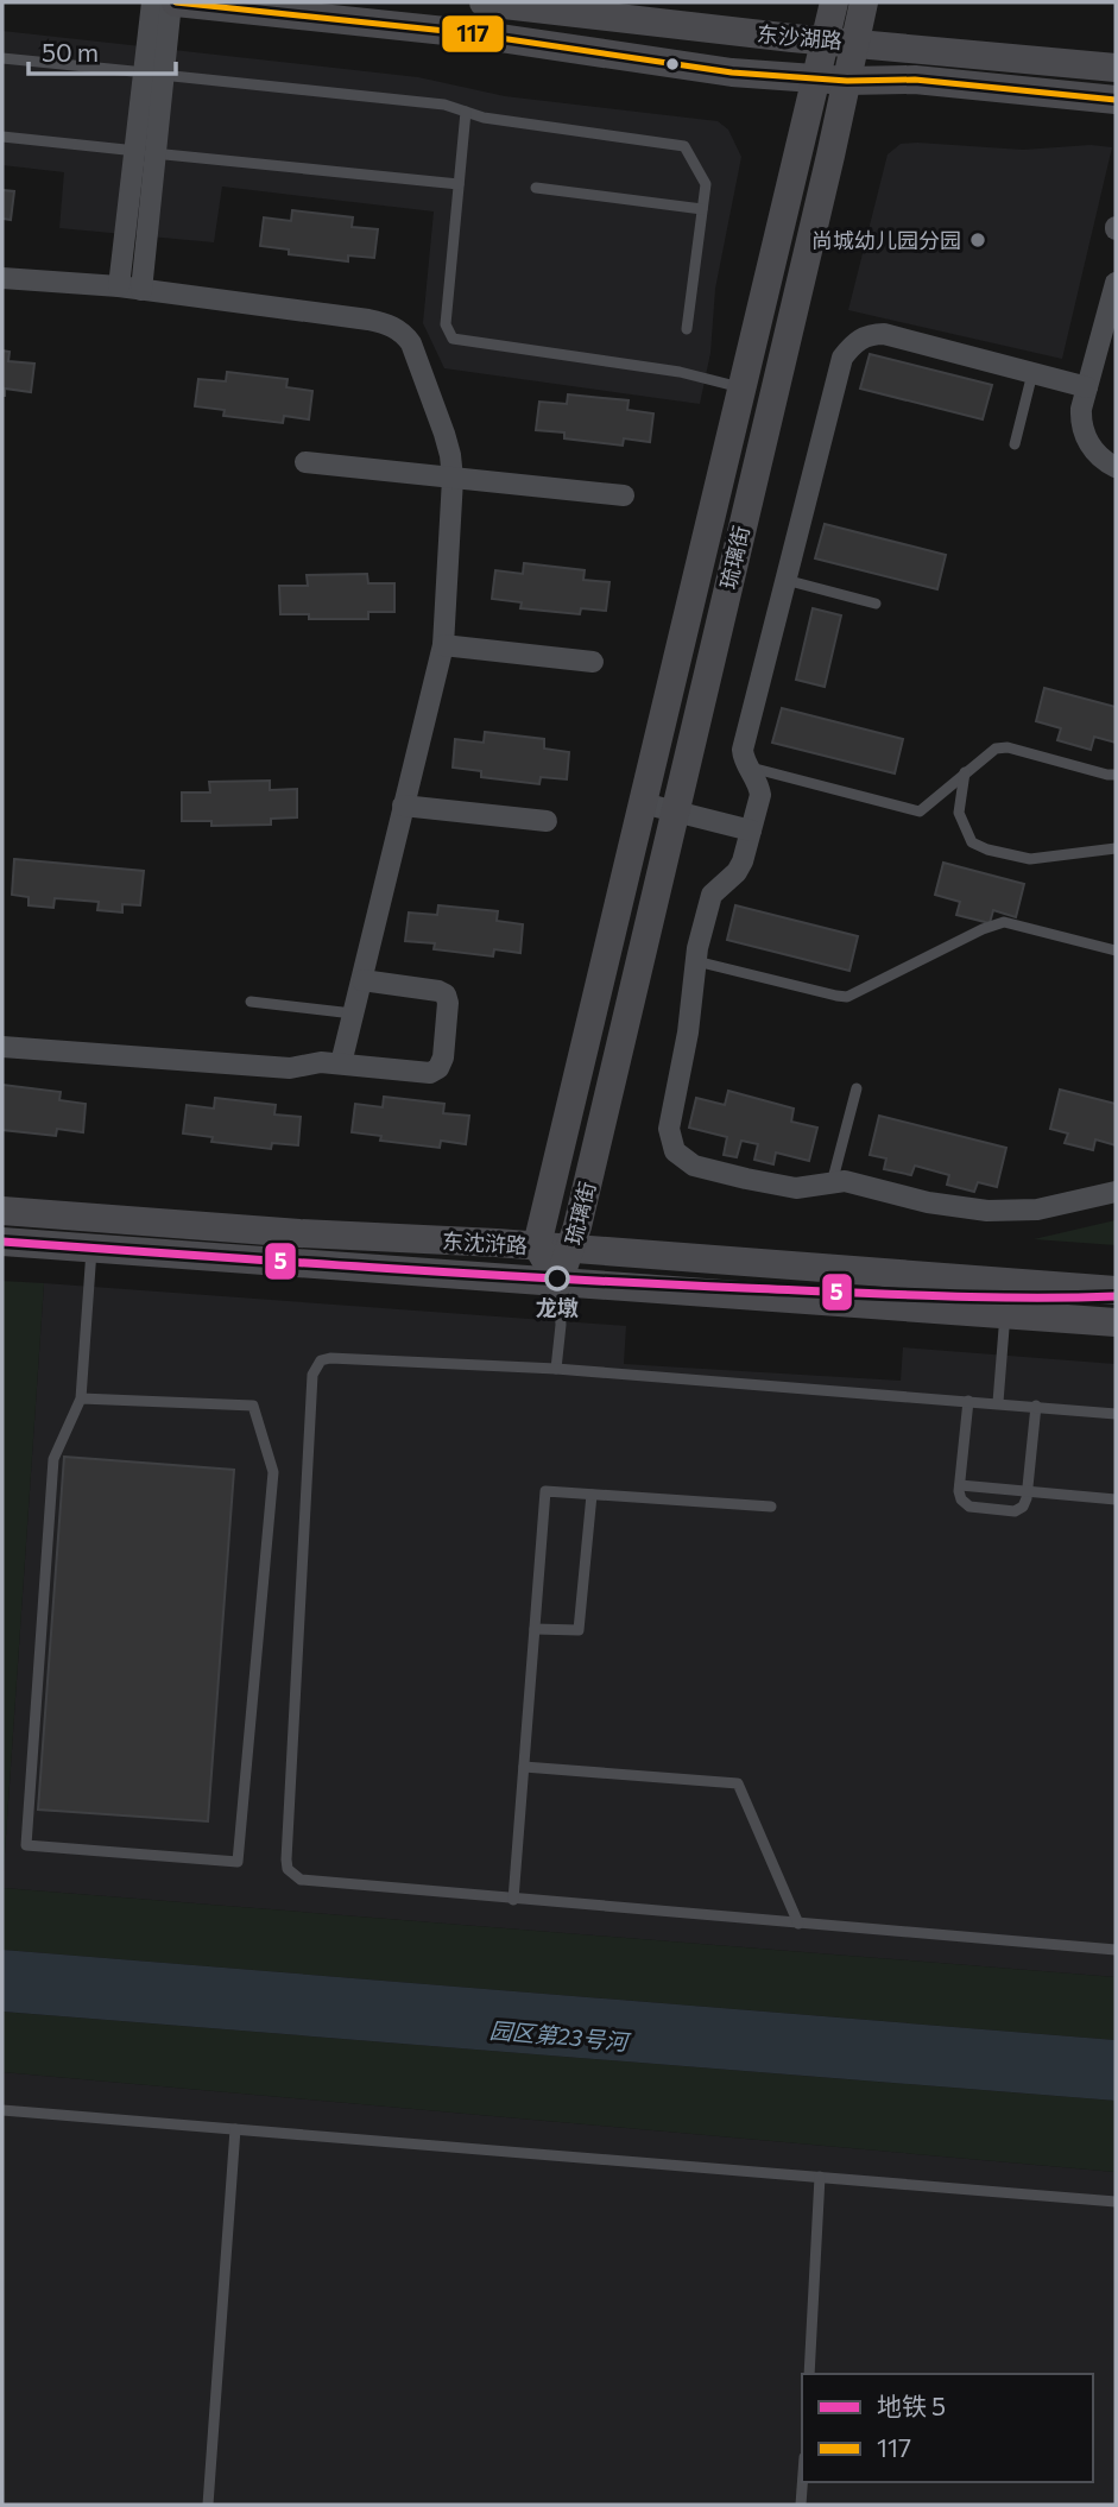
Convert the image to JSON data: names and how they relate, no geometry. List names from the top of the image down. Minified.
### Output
{"streets":{"main road":["东沙湖路","琉璃街","东沈浒路"]},"crossings":[["东沙湖路","琉璃街"],["琉璃街","东沈浒路"]],"water":["园区第23号河"],"places":["尚城幼儿园分园","龙墩"],"lines":["transit line 117","metro line 5"],"legend":["地铁 5","117"],"scale_bar":"50 m"}
